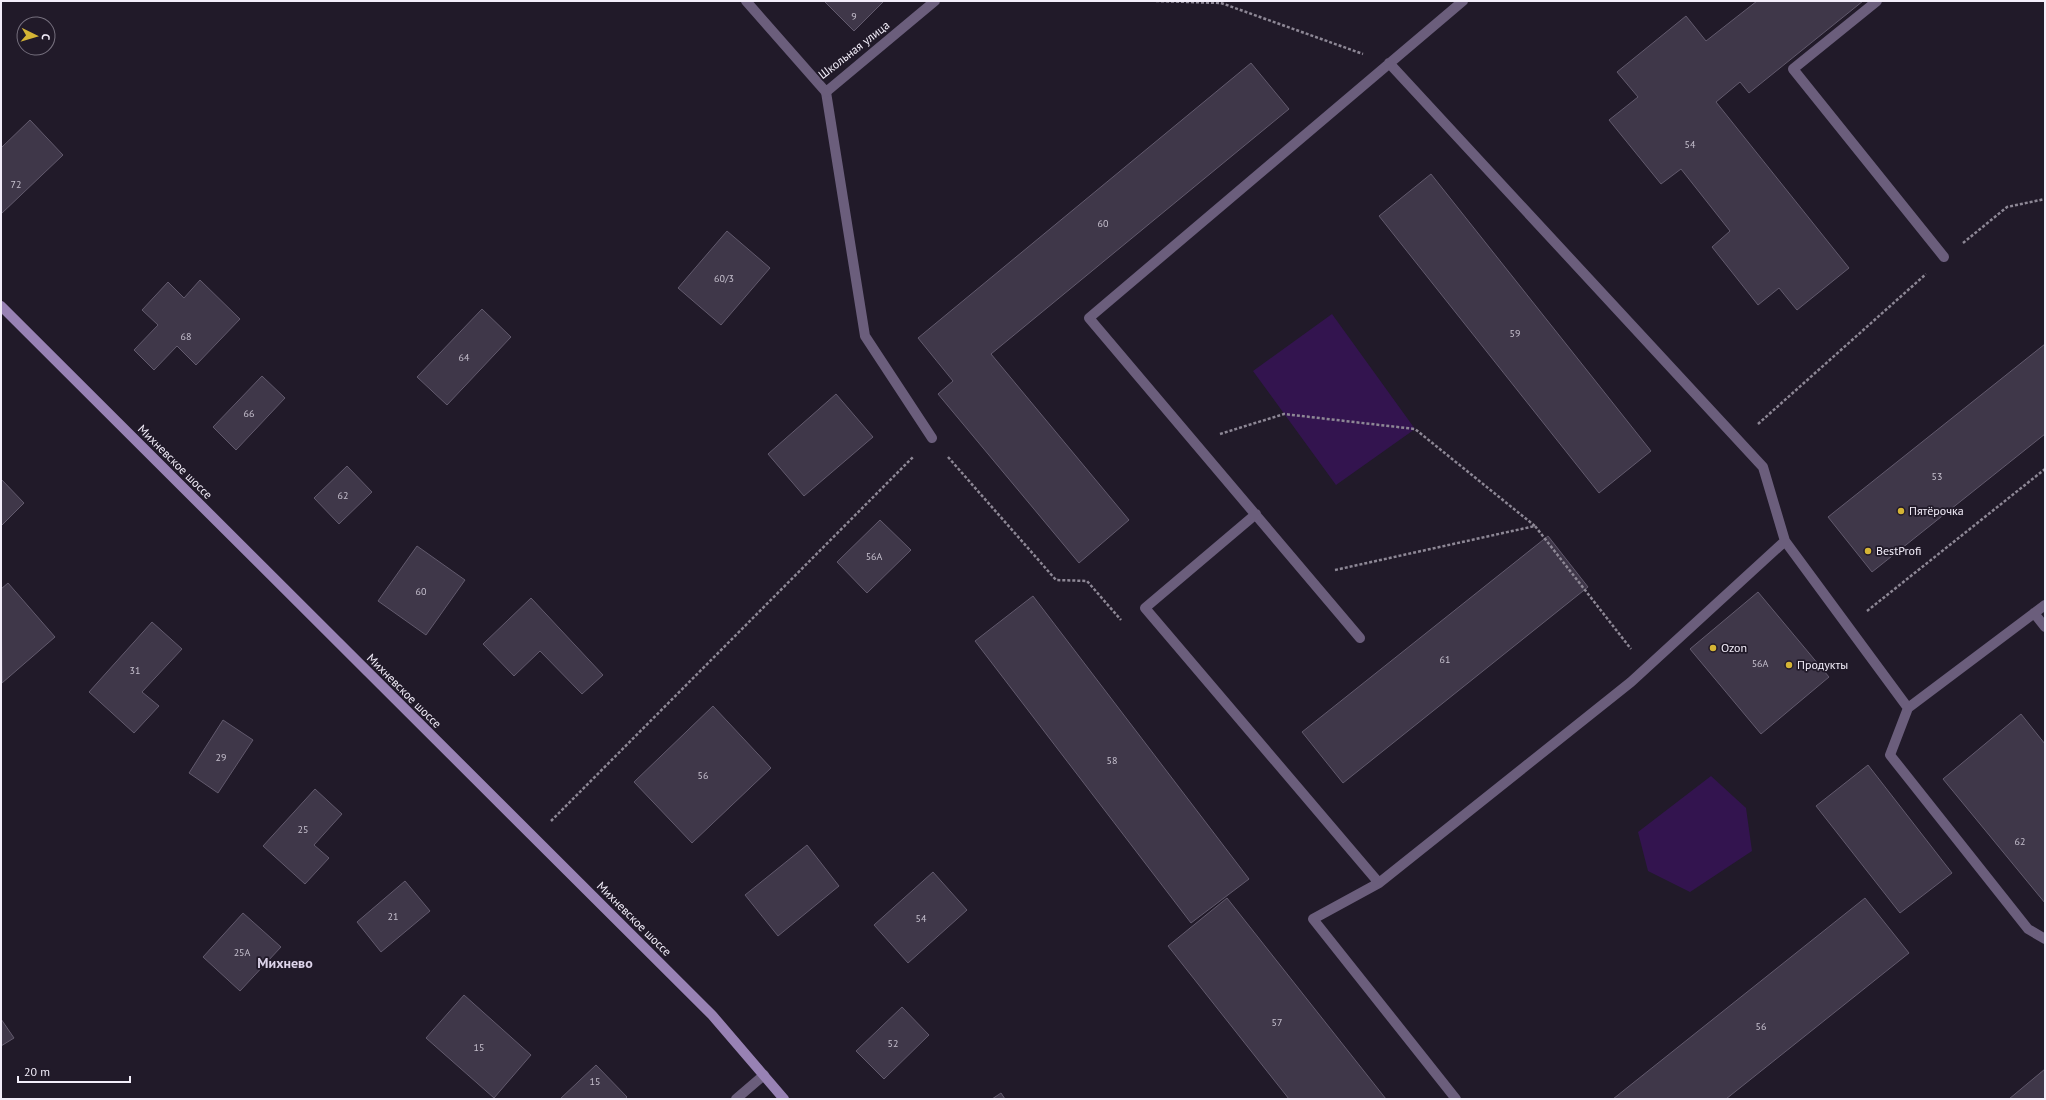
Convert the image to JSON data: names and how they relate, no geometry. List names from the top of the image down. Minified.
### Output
{"streets":{"street":["Школьная улица","Михневское шоссе"]},"districts":["Михнево"],"places":["Пятёрочка","BestProfi","Ozon","Продукты"],"house_numbers":["9","54","72","60","60/3","59","68","64","66","53","62","56А","60","61","56А","31","29","58","56","25","62","21","54","25А","57","56","52","15","15"],"scale_bar":"20 m","north":"right"}
